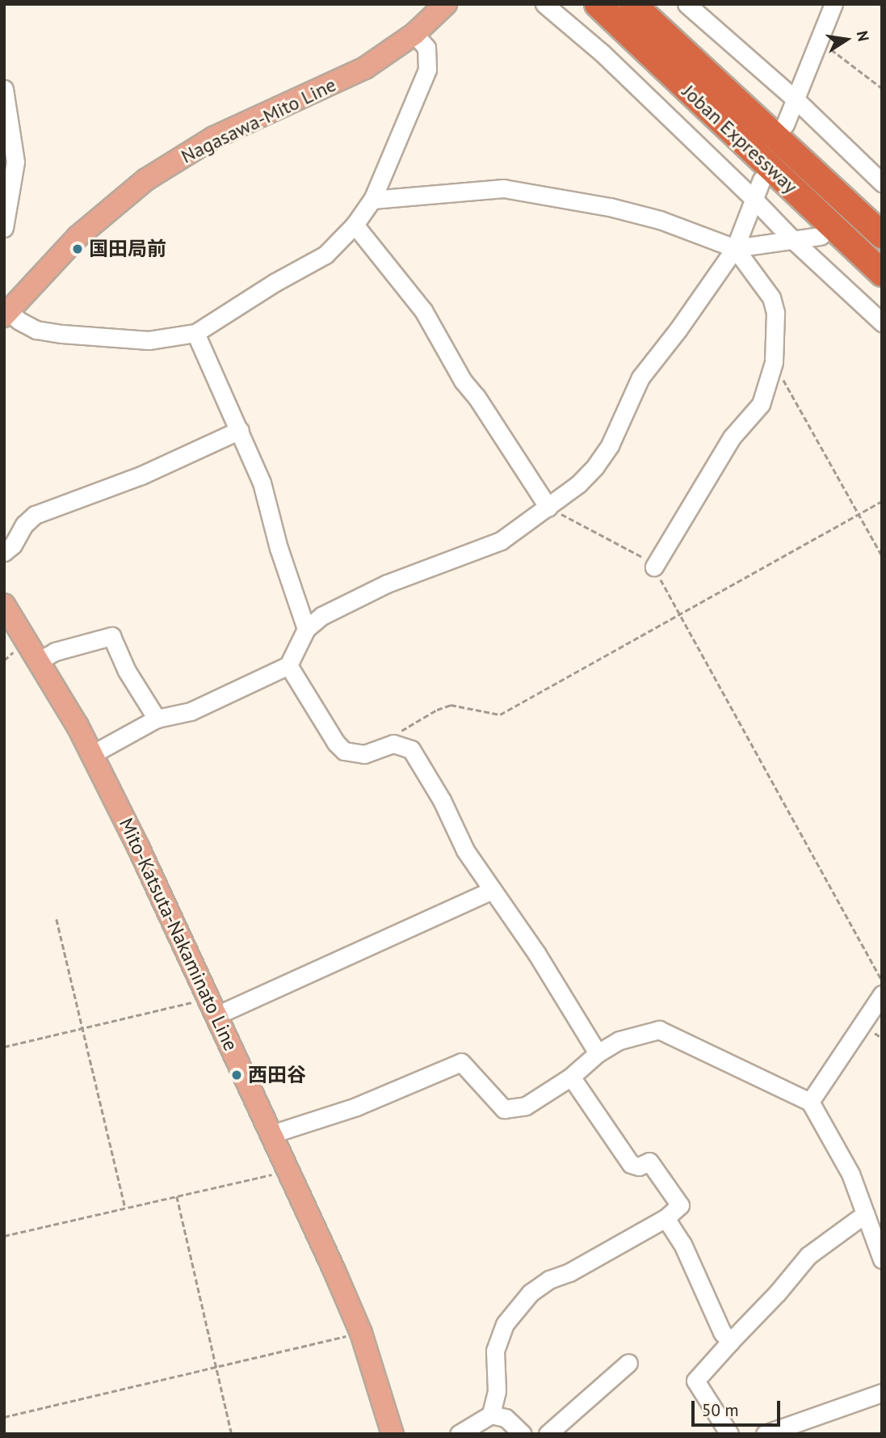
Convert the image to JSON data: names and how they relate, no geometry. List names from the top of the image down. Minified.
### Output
{"streets":{"highway":["Joban Expressway"],"main road":["Nagasawa-Mito Line","Mito-Katsuta-Nakaminato Line"]},"places":["国田局前","西田谷"],"scale_bar":"50 m","north":"right"}
